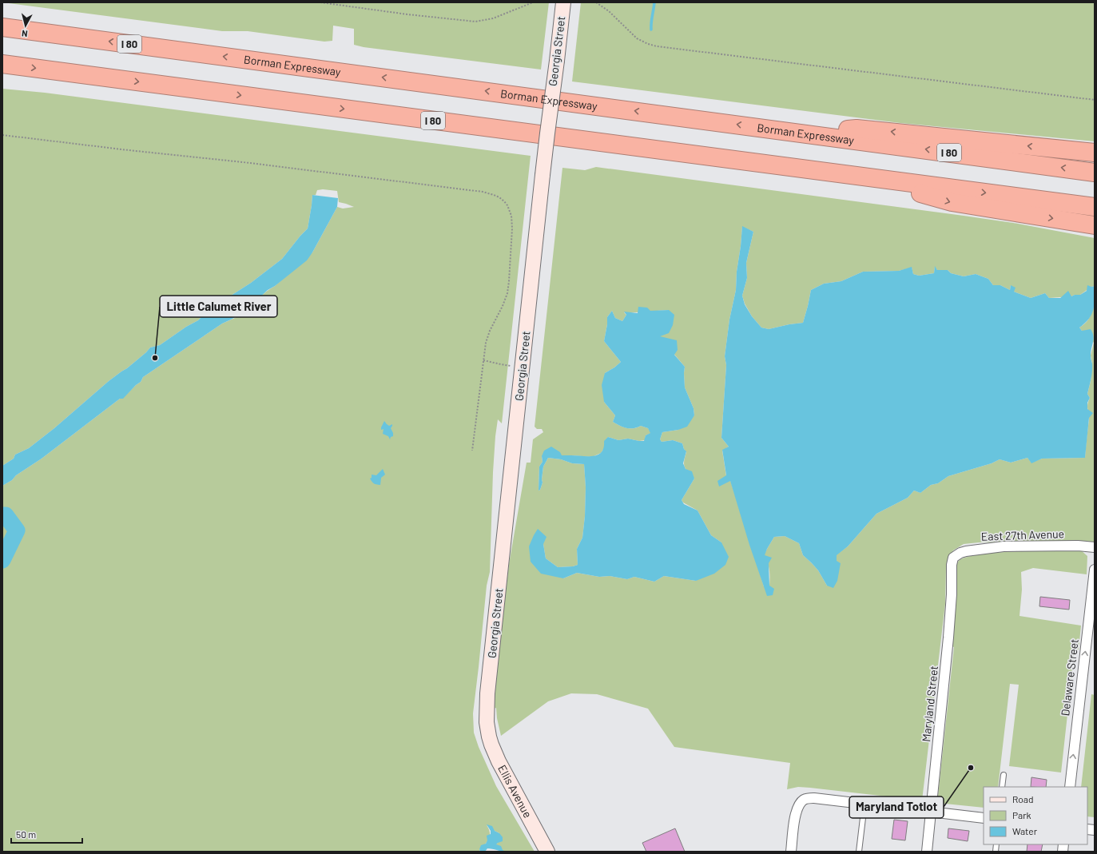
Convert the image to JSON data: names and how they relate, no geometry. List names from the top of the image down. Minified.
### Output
{"streets":{"highway":["I 80","Borman Expressway"],"street":["Georgia Street","East 27th Avenue","Delaware Street","Maryland Street","Ellis Avenue"]},"crossings":[["Georgia Street","Ellis Avenue"],["East 27th Avenue","Maryland Street"]],"one_way":["Delaware Street"],"places":["Little Calumet River","Maryland Totlot"],"legend":["Road","Park","Water"],"scale_bar":"50 m","north":"bottom"}
